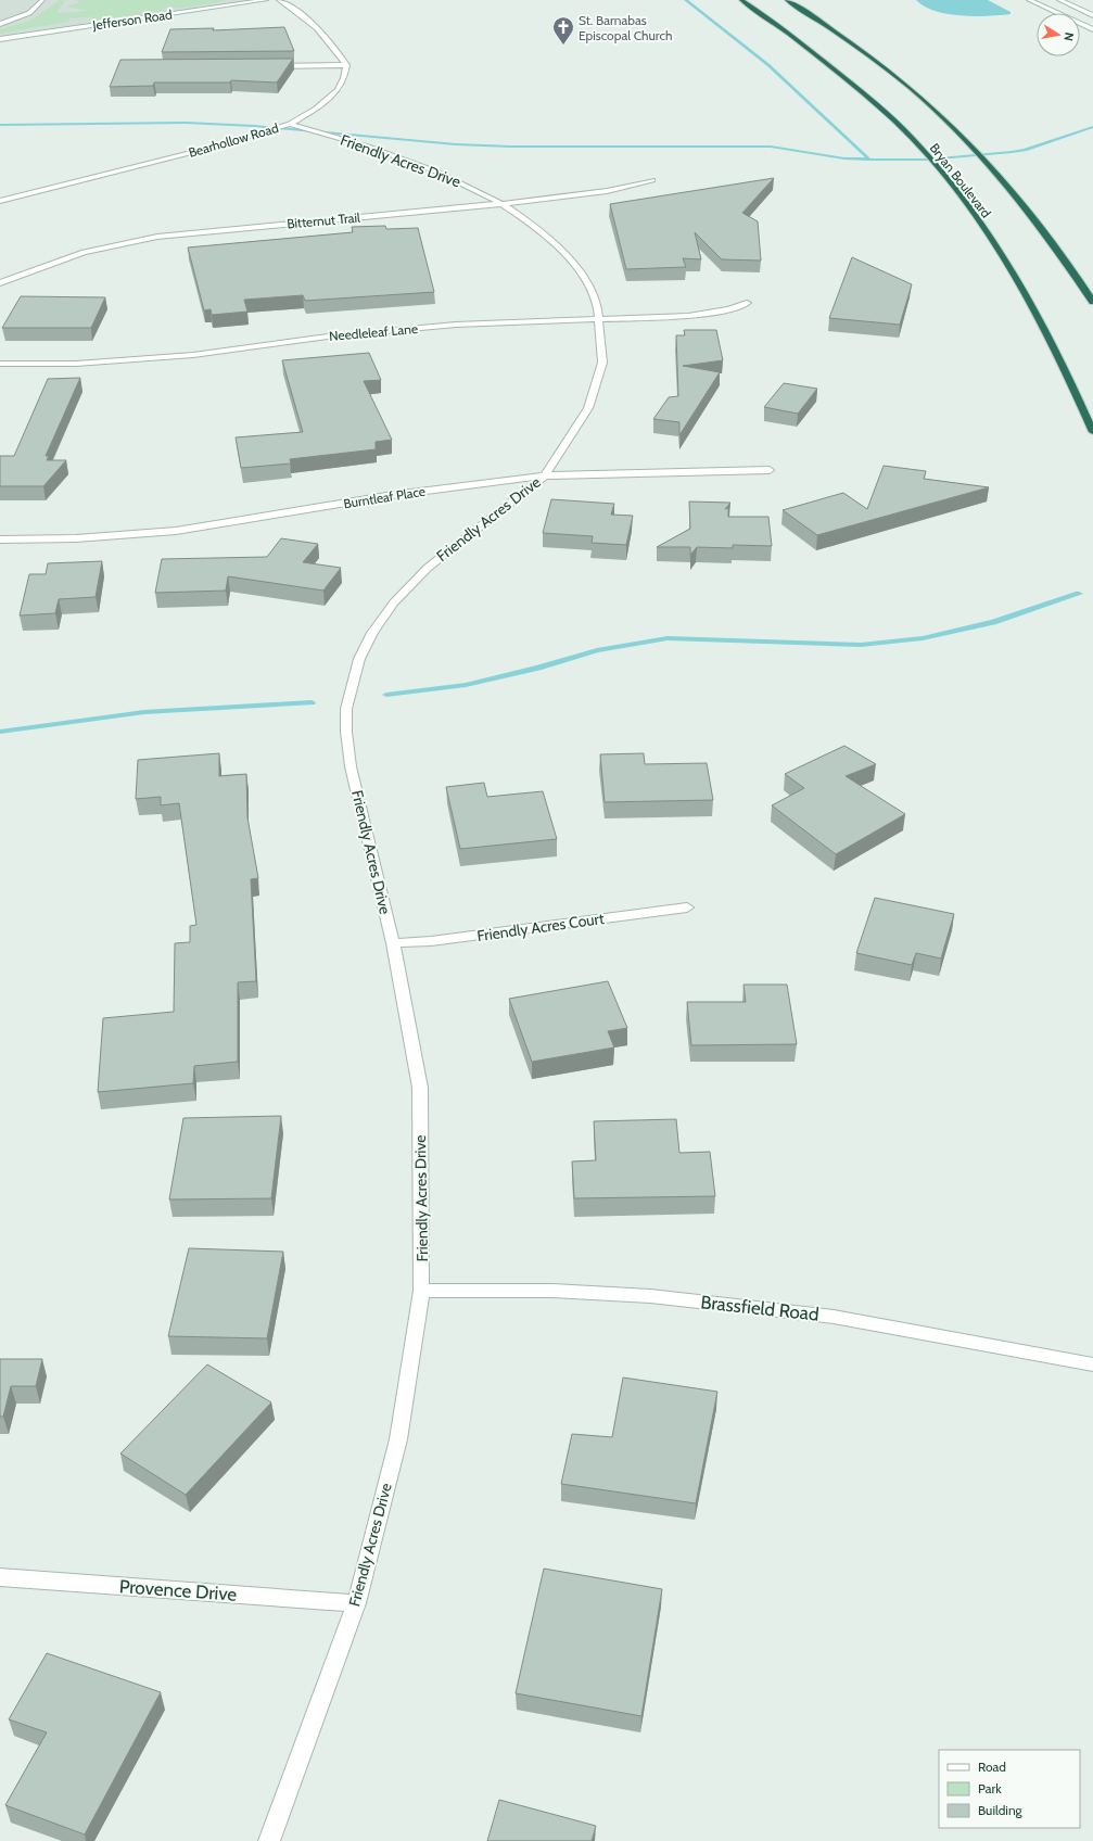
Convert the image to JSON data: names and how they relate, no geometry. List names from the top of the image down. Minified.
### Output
{"streets":{"highway":["Bryan Boulevard"],"street":["Jefferson Road","Bearhollow Road","Friendly Acres Drive","Bitternut Trail","Needleleaf Lane","Burntleaf Place","Friendly Acres Court","Brassfield Road","Provence Drive"]},"crossings":[["Bearhollow Road","Friendly Acres Drive"],["Friendly Acres Drive","Bitternut Trail"],["Friendly Acres Drive","Needleleaf Lane"],["Friendly Acres Drive","Burntleaf Place"],["Friendly Acres Drive","Friendly Acres Court"],["Friendly Acres Drive","Brassfield Road"],["Friendly Acres Drive","Provence Drive"]],"places":{"church":["St. Barnabas Episcopal Church"]},"legend":["Road","Park","Building"],"north":"right"}
